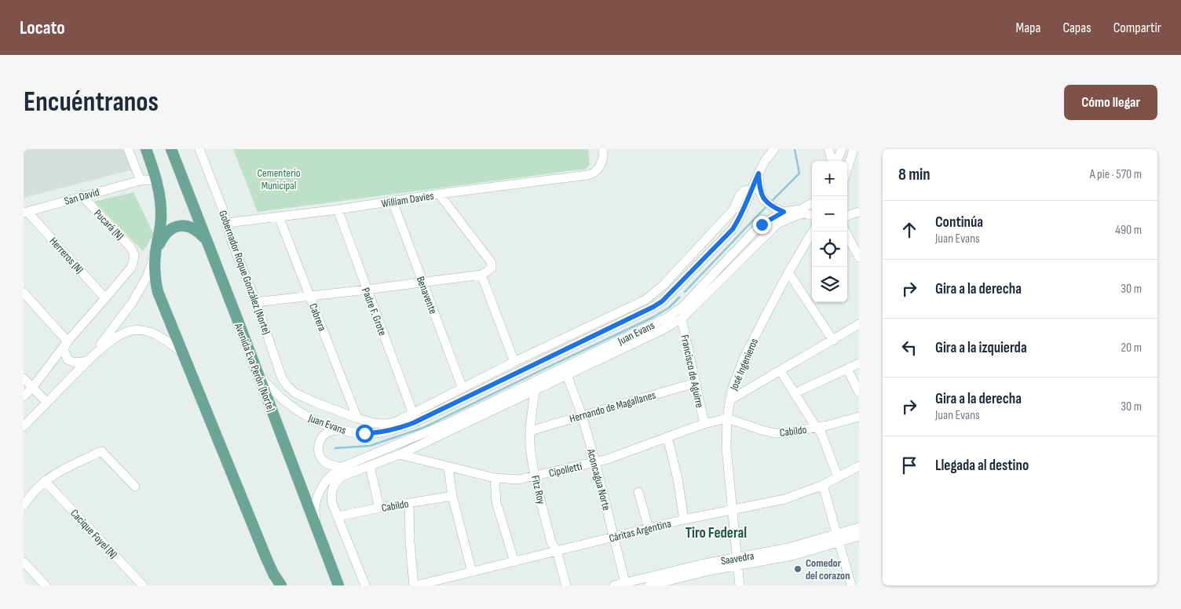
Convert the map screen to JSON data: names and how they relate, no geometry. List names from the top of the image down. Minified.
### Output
{"streets":{"main road":["Avenida Eva Perón (Norte)"],"street":["San David","William Davies","Pucará (N)","Herreros (N)","Gobernador Roque González (Norte)","Benavente","Padre F. Grote","Cabrera","Juan Evans","José Ingenieros","Francisco de Aguirre","Hernando de Magallanes","Cabildo","Cipolletti","Aconcagua Norte","Fitz Roy","Cáritas Argentina","Cacique Foyel (N)","Saavedra"]},"crossings":[["San David","Pucará (N)"],["San David","Herreros (N)"],["William Davies","Gobernador Roque González (Norte)"],["William Davies","Benavente"],["William Davies","Padre F. Grote"],["William Davies","Cabrera"],["Pucará (N)","Herreros (N)"],["Gobernador Roque González (Norte)","Juan Evans"],["Benavente","Juan Evans"],["Padre F. Grote","Juan Evans"],["Cabrera","Juan Evans"],["Juan Evans","Avenida Eva Perón (Norte)"],["Juan Evans","Francisco de Aguirre"],["Juan Evans","Cabildo"],["Juan Evans","Cipolletti"],["Juan Evans","Aconcagua Norte"],["Juan Evans","Fitz Roy"],["José Ingenieros","Cabildo"],["José Ingenieros","Cipolletti"],["José Ingenieros","Cáritas Argentina"],["José Ingenieros","Saavedra"],["Francisco de Aguirre","Hernando de Magallanes"],["Francisco de Aguirre","Cipolletti"],["Hernando de Magallanes","Aconcagua Norte"],["Hernando de Magallanes","Fitz Roy"],["Cabildo","Cipolletti"],["Cipolletti","Aconcagua Norte"],["Cipolletti","Fitz Roy"],["Aconcagua Norte","Cáritas Argentina"],["Aconcagua Norte","Saavedra"],["Fitz Roy","Cáritas Argentina"]],"districts":["Tiro Federal"],"parks":["Cementerio Municipal"],"places":["Comedor del corazon"],"page":{"header":"Locato","nav":["Mapa","Capas","Compartir"],"buttons":"Cómo llegar","title":"Encuéntranos","heading":["8 min","A pie · 570 m"],"map_buttons":["+","−"],"list":[["Continúa","Juan Evans","490 m"],["Gira a la derecha","30 m"],["Gira a la izquierda","20 m"],["Gira a la derecha","Juan Evans","30 m"],"Llegada al destino"]}}
